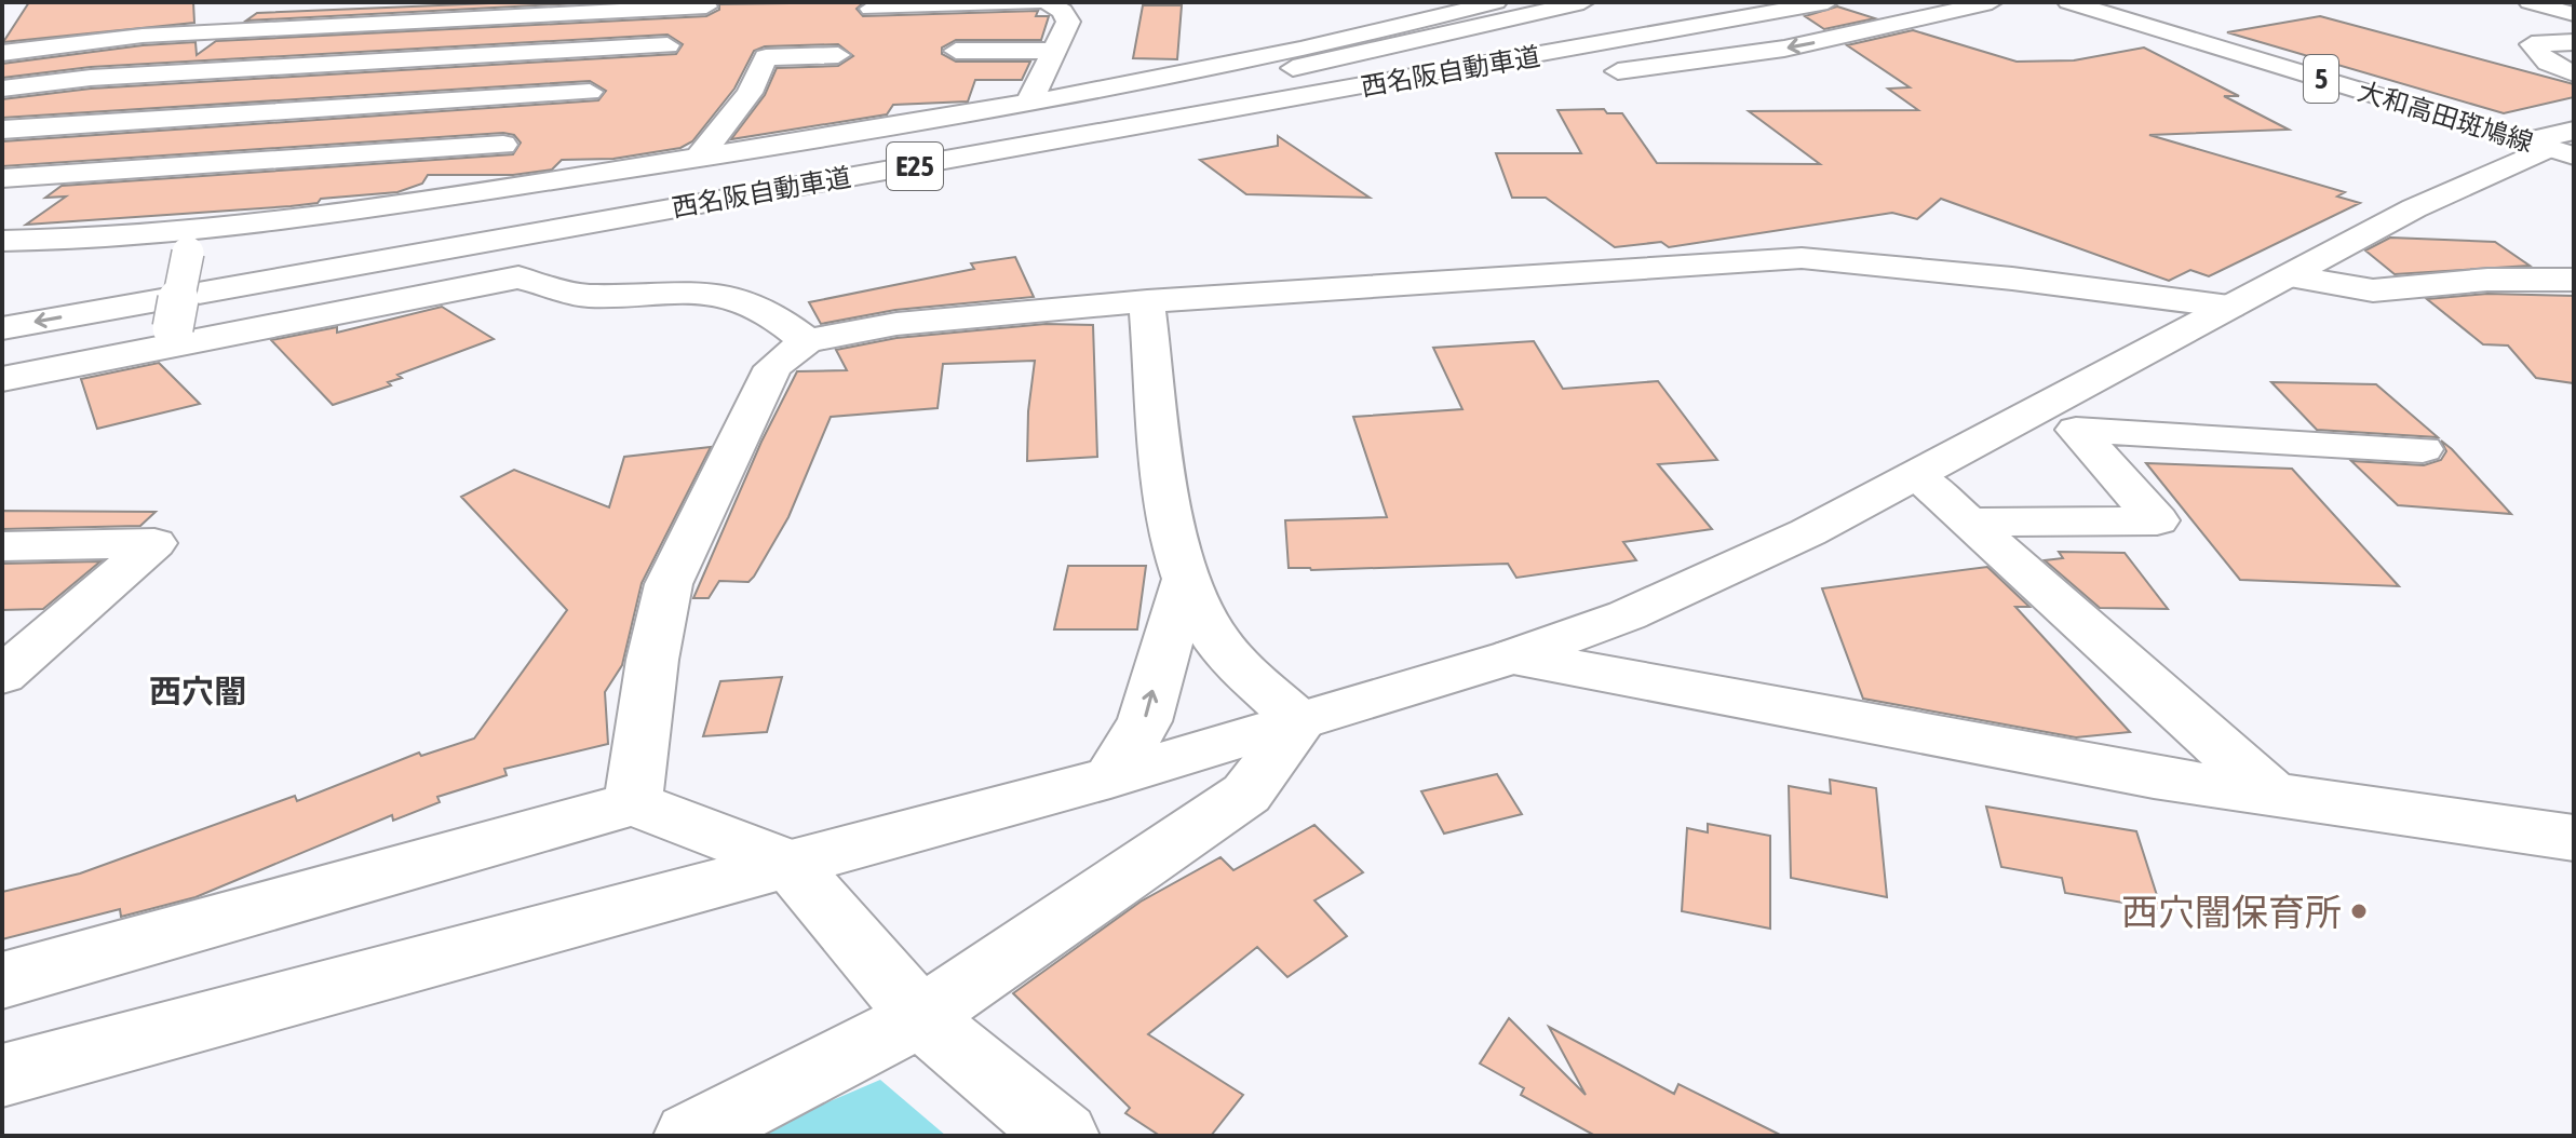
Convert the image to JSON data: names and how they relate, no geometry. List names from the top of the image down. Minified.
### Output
{"streets":{"main road":["西名阪自動車道","5","大和高田斑鳩線","E25"]},"districts":["西穴闇"],"places":["西穴闇保育所"]}
